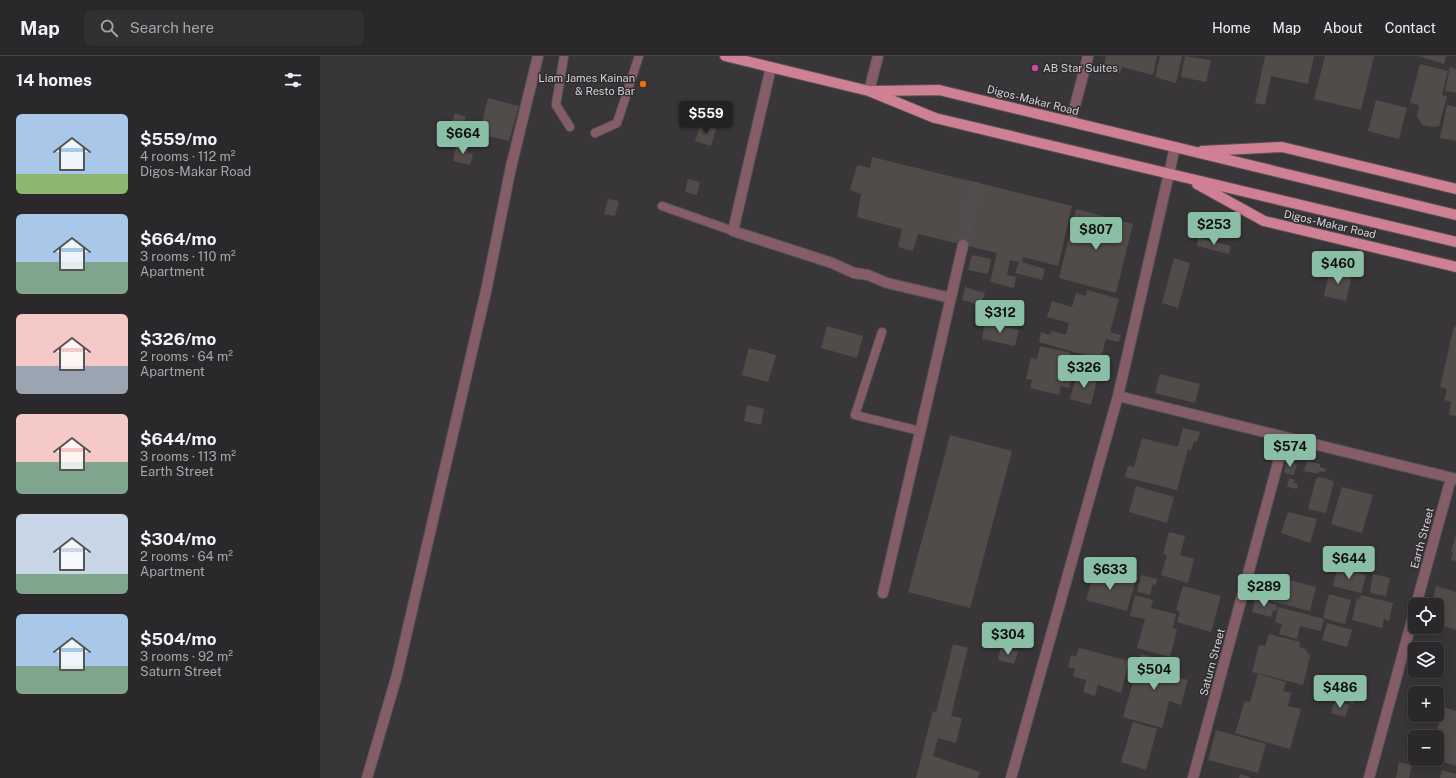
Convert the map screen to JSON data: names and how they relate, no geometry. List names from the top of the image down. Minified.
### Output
{"streets":{"main road":["Digos-Makar Road"],"street":["Earth Street","Saturn Street"]},"places":["AB Star Suites","Liam James Kainan & Resto Bar"],"page":{"header":"Map","search":"Search here","nav":["Home","Map","About","Contact"],"heading":"14 homes","price":["$559","$664","$253","$807","$460","$312","$326","$574","$644","$633","$289","$304","$504","$486"],"list":[{"name":"$559/mo","note":"4 rooms · 112 m² · Digos-Makar Road"},{"name":"$664/mo","note":"3 rooms · 110 m² · Apartment"},{"name":"$326/mo","note":"2 rooms · 64 m² · Apartment"},{"name":"$644/mo","note":"3 rooms · 113 m² · Earth Street"},{"name":"$304/mo","note":"2 rooms · 64 m² · Apartment"},{"name":"$504/mo","note":"3 rooms · 92 m² · Saturn Street"}],"map_buttons":["+","−"]}}
